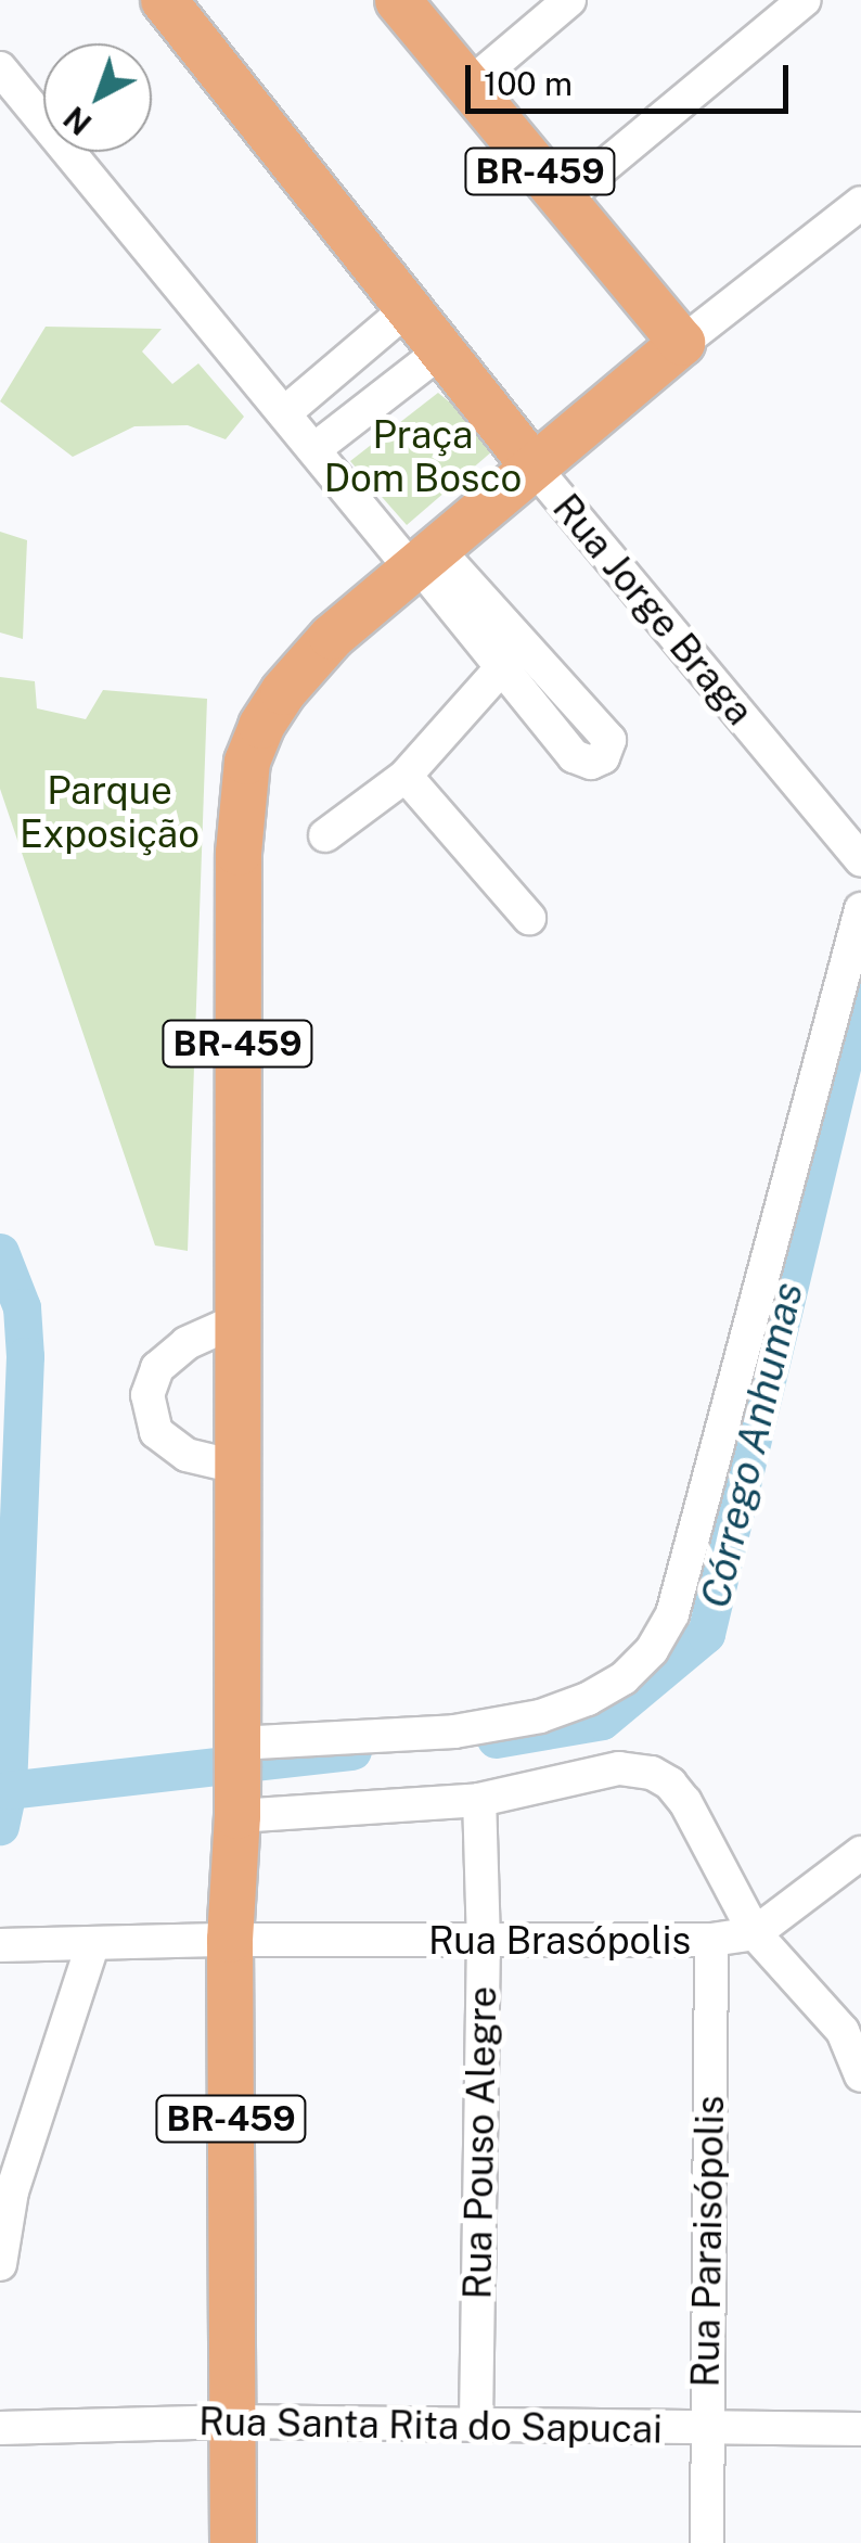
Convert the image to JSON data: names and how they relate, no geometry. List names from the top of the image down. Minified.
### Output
{"streets":{"highway":["BR-459","Rua Jorge Braga"],"street":["Rua Brasópolis","Rua Pouso Alegre","Rua Paraisópolis","Rua Santa Rita do Sapucai"]},"crossings":[["BR-459","Rua Jorge Braga"],["BR-459","Rua Brasópolis"],["BR-459","Rua Santa Rita do Sapucai"],["Rua Brasópolis","Rua Pouso Alegre"],["Rua Brasópolis","Rua Paraisópolis"],["Rua Pouso Alegre","Rua Santa Rita do Sapucai"],["Rua Paraisópolis","Rua Santa Rita do Sapucai"]],"water":["Córrego Anhumas"],"parks":["Praça Dom Bosco","Parque Exposição"],"scale_bar":"100 m","north":"bottom left"}
